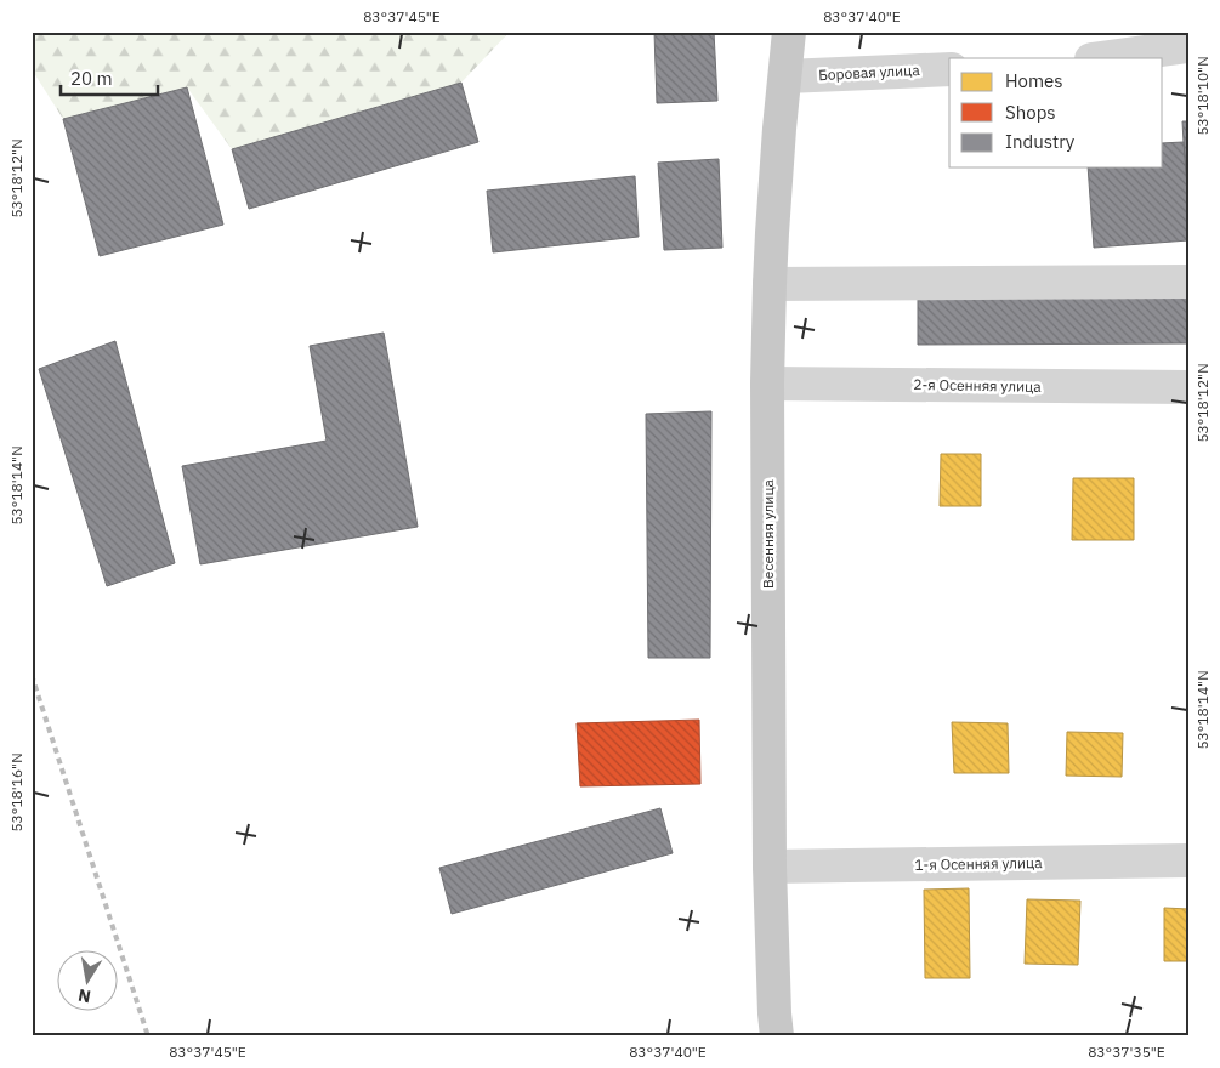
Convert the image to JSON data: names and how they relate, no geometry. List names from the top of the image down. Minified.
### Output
{"streets":{"main road":["Весенняя улица"],"street":["Боровая улица","2-я Осенняя улица","1-я Осенняя улица"]},"crossings":[["Боровая улица","Весенняя улица"],["2-я Осенняя улица","Весенняя улица"],["Весенняя улица","1-я Осенняя улица"]],"legend":["Homes","Shops","Industry"],"scale_bar":"20 m","north":"bottom","coordinates":["83°37'45\"E","83°37'40\"E","53°18'10\"N","53°18'12\"N","53°18'14\"N","53°18'16\"N","83°37'35\"E"]}
